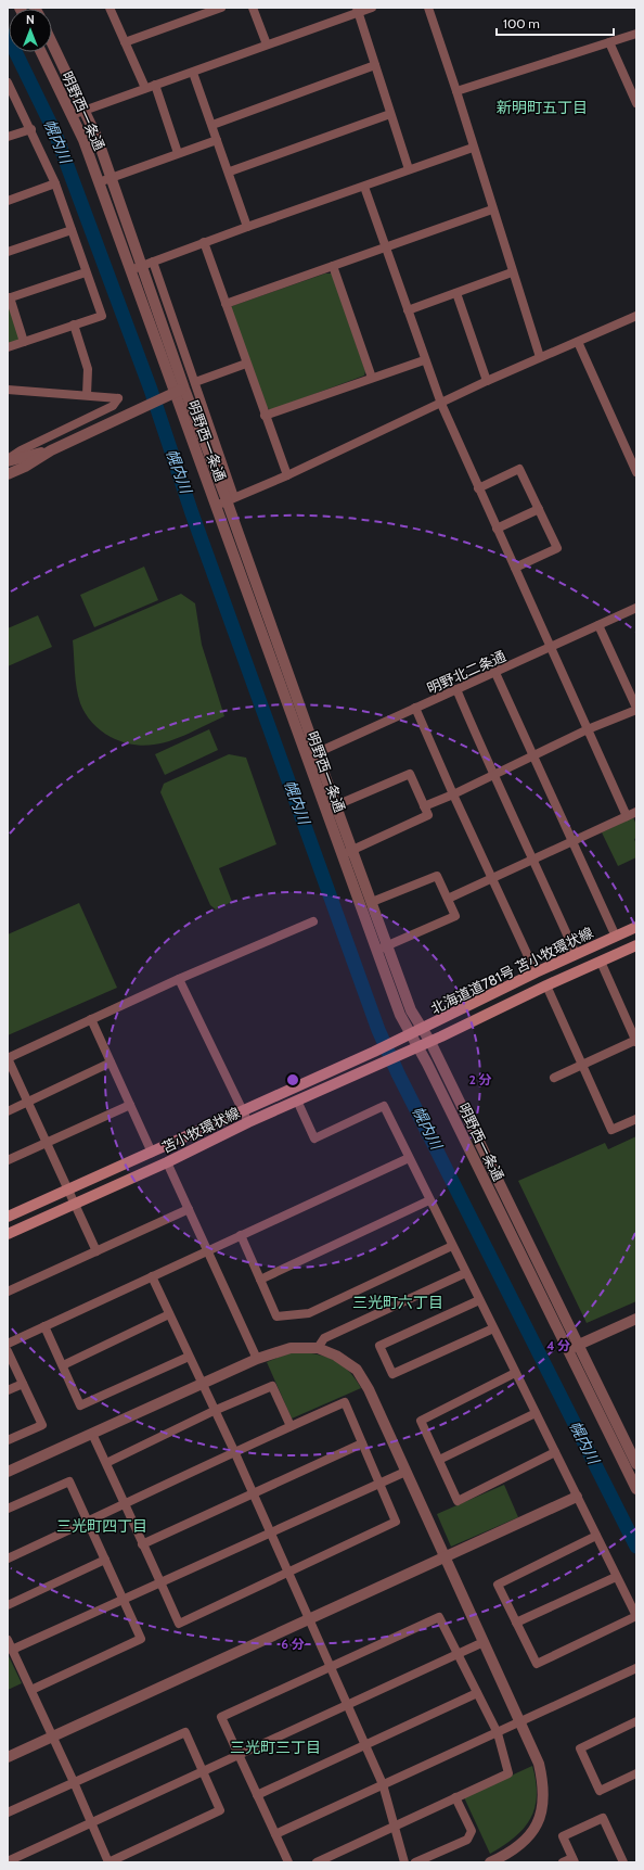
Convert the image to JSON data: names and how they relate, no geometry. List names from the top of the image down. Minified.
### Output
{"streets":{"main road":["北海道道781号 苫小牧環状線","苫小牧環状線"],"street":["明野西一条通","明野北二条通"]},"crossings":[["明野西一条通","明野北二条通"],["明野西一条通","北海道道781号 苫小牧環状線"],["北海道道781号 苫小牧環状線","苫小牧環状線"]],"districts":["新明町五丁目","三光町六丁目","三光町四丁目","三光町三丁目"],"water":["幌内川"],"scale_bar":"100 m","north":"top","rings":["2 分","4 分","6 分"]}
